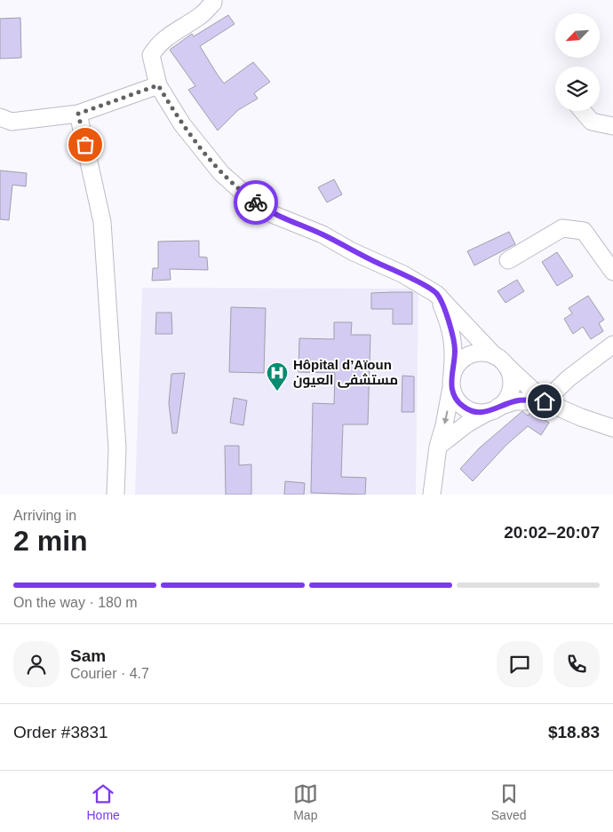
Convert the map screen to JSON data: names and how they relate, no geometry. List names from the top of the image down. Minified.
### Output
{"places":{"hospital":["Hôpital d’Aïoun مستشفى العيون"]},"north":"bottom left","page":{"heading":["2 min","Arriving in","20:02–20:07"],"panel":["Sam","Courier · 4.7","Order #3831","$18.83"],"bar":"On the way · 180 m","tabs":["Home","Map","Saved"]}}
